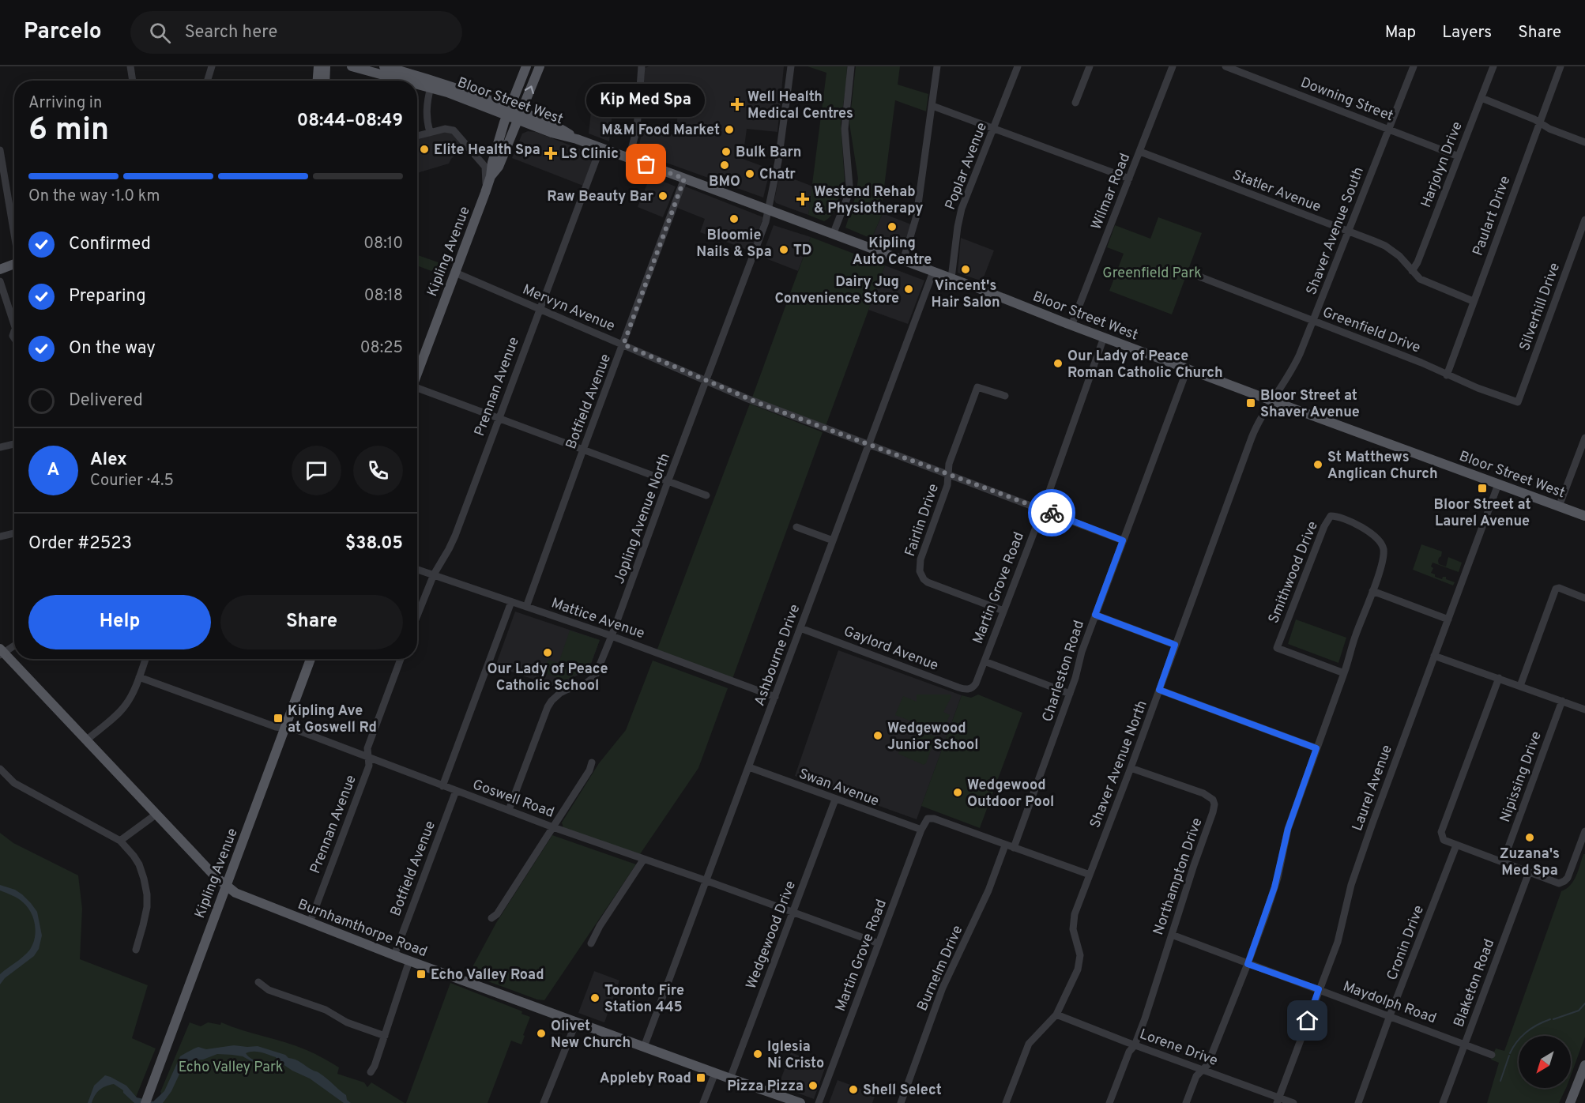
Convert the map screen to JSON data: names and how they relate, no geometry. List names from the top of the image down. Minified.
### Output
{"streets":{"main road":["Bloor Street West","Kipling Avenue","Burnhamthorpe Road"],"street":["Downing Street","Harjolyn Drive","Poplar Avenue","Statler Avenue","Wilmar Road","Paulart Drive","Shaver Avenue South","Silverhill Drive","Mervyn Avenue","Greenfield Drive","Prennan Avenue","Botfield Avenue","Jopling Avenue North","Fairlin Drive","Smithwood Drive","Martin Grove Road","Mattice Avenue","Gaylord Avenue","Ashbourne Drive","Charleston Road","Shaver Avenue North","Nipissing Drive","Swan Avenue","Laurel Avenue","Goswell Road","Northampton Drive","Wedgewood Drive","Cronin Drive","Burnelm Drive","Blaketon Road","Maydolph Road","Lorene Drive"]},"crossings":[["Downing Street","Harjolyn Drive"],["Downing Street","Shaver Avenue South"],["Bloor Street West","Poplar Avenue"],["Bloor Street West","Wilmar Road"],["Bloor Street West","Shaver Avenue South"],["Bloor Street West","Kipling Avenue"],["Bloor Street West","Prennan Avenue"],["Bloor Street West","Botfield Avenue"],["Bloor Street West","Jopling Avenue North"],["Bloor Street West","Martin Grove Road"],["Bloor Street West","Ashbourne Drive"],["Bloor Street West","Charleston Road"],["Bloor Street West","Shaver Avenue North"],["Bloor Street West","Laurel Avenue"],["Harjolyn Drive","Statler Avenue"],["Statler Avenue","Wilmar Road"],["Statler Avenue","Paulart Drive"],["Statler Avenue","Shaver Avenue South"],["Paulart Drive","Greenfield Drive"],["Shaver Avenue South","Greenfield Drive"],["Shaver Avenue South","Shaver Avenue North"],["Kipling Avenue","Mervyn Avenue"],["Kipling Avenue","Goswell Road"],["Kipling Avenue","Burnhamthorpe Road"],["Silverhill Drive","Greenfield Drive"],["Mervyn Avenue","Prennan Avenue"],["Mervyn Avenue","Botfield Avenue"],["Mervyn Avenue","Jopling Avenue North"],["Mervyn Avenue","Fairlin Drive"],["Mervyn Avenue","Martin Grove Road"],["Mervyn Avenue","Ashbourne Drive"],["Mervyn Avenue","Charleston Road"],["Prennan Avenue","Mattice Avenue"],["Prennan Avenue","Goswell Road"],["Prennan Avenue","Burnhamthorpe Road"],["Botfield Avenue","Mattice Avenue"],["Botfield Avenue","Goswell Road"],["Botfield Avenue","Burnhamthorpe Road"],["Jopling Avenue North","Mattice Avenue"],["Jopling Avenue North","Goswell Road"],["Fairlin Drive","Martin Grove Road"],["Smithwood Drive","Maydolph Road"],["Smithwood Drive","Lorene Drive"],["Martin Grove Road","Gaylord Avenue"],["Martin Grove Road","Swan Avenue"],["Martin Grove Road","Goswell Road"],["Martin Grove Road","Burnelm Drive"],["Mattice Avenue","Ashbourne Drive"],["Gaylord Avenue","Ashbourne Drive"],["Ashbourne Drive","Swan Avenue"],["Ashbourne Drive","Goswell Road"],["Ashbourne Drive","Burnhamthorpe Road"],["Shaver Avenue North","Northampton Drive"],["Shaver Avenue North","Lorene Drive"],["Swan Avenue","Wedgewood Drive"],["Laurel Avenue","Maydolph Road"],["Laurel Avenue","Lorene Drive"],["Goswell Road","Wedgewood Drive"],["Northampton Drive","Maydolph Road"],["Northampton Drive","Lorene Drive"],["Burnhamthorpe Road","Wedgewood Drive"],["Cronin Drive","Maydolph Road"],["Blaketon Road","Maydolph Road"]],"parks":["Greenfield Park","Echo Valley Park"],"places":{"health":["Well Health Medical Centres","LS Clinic","Westend Rehab & Physiotherapy"],"other":["M&M Food Market","Elite Health Spa","Bulk Barn","Kip Med Spa","BMO","Chatr","Raw Beauty Bar","Bloomie Nails & Spa","Kipling Auto Centre","TD","Vincent's Hair Salon","Dairy Jug Convenience Store","Our Lady of Peace Roman Catholic Church","St Matthews Anglican Church","Our Lady of Peace Catholic School","Wedgewood Junior School","Wedgewood Outdoor Pool","Zuzana's Med Spa","Toronto Fire Station 445","Olivet New Church","Iglesia Ni Cristo","Pizza Pizza","Shell Select"],"transit":["Bloor Street at Shaver Avenue","Bloor Street at Laurel Avenue","Kipling Ave at Goswell Rd","Echo Valley Road","Appleby Road"]},"north":"bottom left","page":{"header":"Parcelo","search":"Search here","nav":["Map","Layers","Share"],"heading":["6 min","Arriving in","08:44–08:49"],"panel":["Alex","Courier · 4.5","Order #2523","$38.05"],"bubble":"Kip Med Spa","bar":"On the way · 1.0 km","list":[["Confirmed","08:10"],["Preparing","08:18"],["On the way","08:25"],"Delivered"],"round":"A","buttons":["Help","Share"]}}
